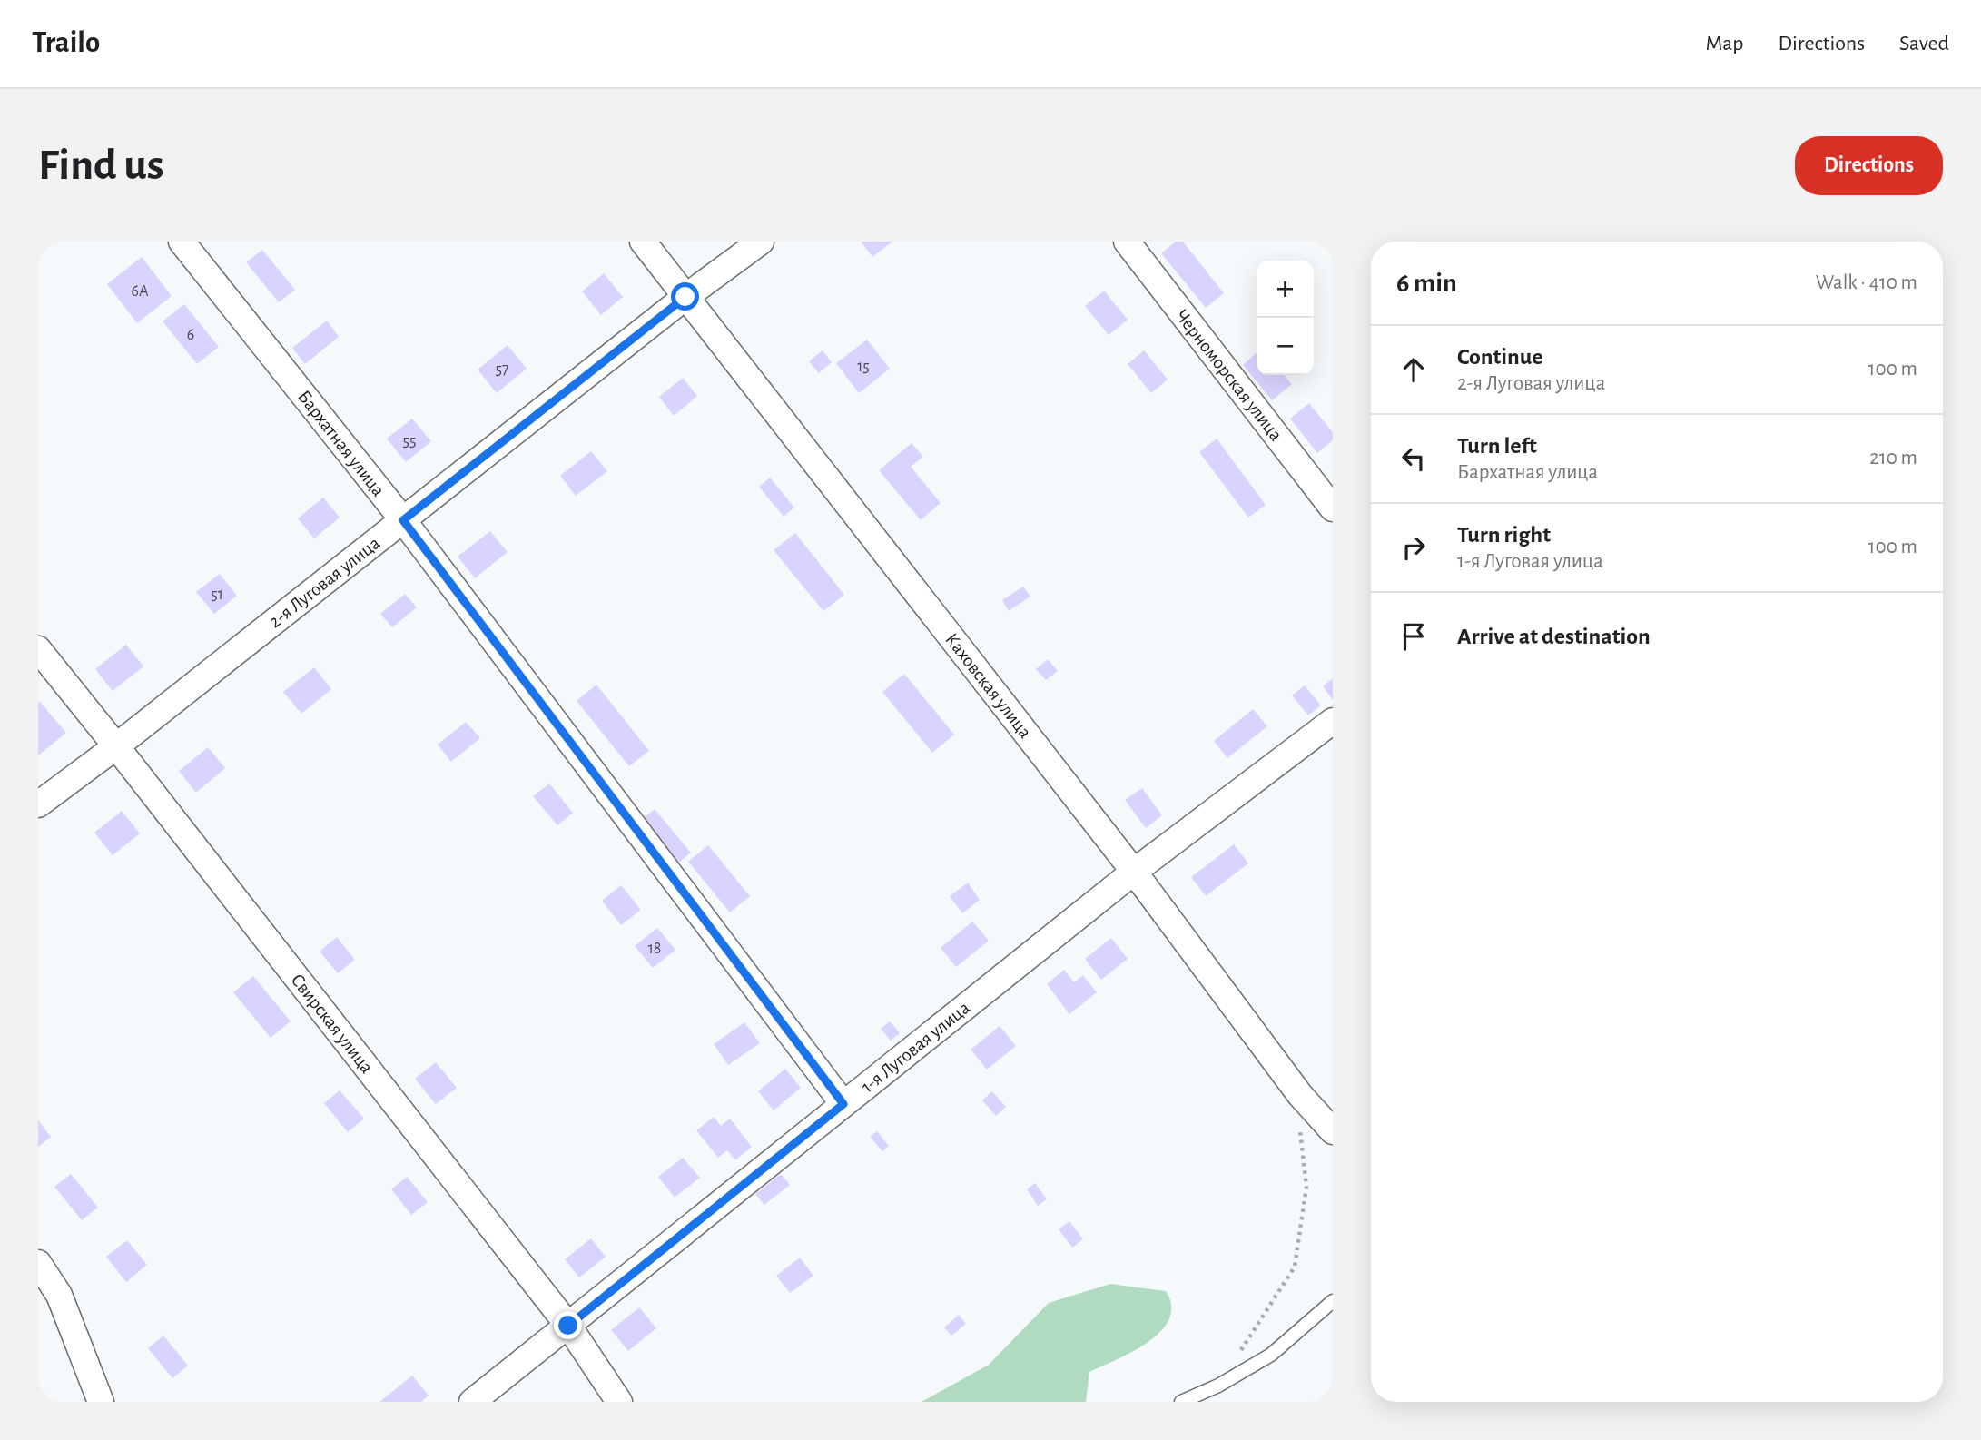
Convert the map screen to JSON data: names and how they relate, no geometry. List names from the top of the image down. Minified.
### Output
{"streets":{"street":["Черноморская улица","Бархатная улица","2-я Луговая улица","Каховская улица","Свирская улица","1-я Луговая улица"]},"crossings":[["Бархатная улица","2-я Луговая улица"],["Бархатная улица","1-я Луговая улица"],["2-я Луговая улица","Каховская улица"],["2-я Луговая улица","Свирская улица"],["Каховская улица","1-я Луговая улица"],["Свирская улица","1-я Луговая улица"]],"house_numbers":["6А","6","15","57","55","51","18"],"page":{"header":"Trailo","nav":["Map","Directions","Saved"],"buttons":"Directions","title":"Find us","heading":["6 min","Walk · 410 m"],"map_buttons":["+","−"],"list":[["Continue","2-я Луговая улица","100 m"],["Turn left","Бархатная улица","210 m"],["Turn right","1-я Луговая улица","100 m"],"Arrive at destination"]}}
